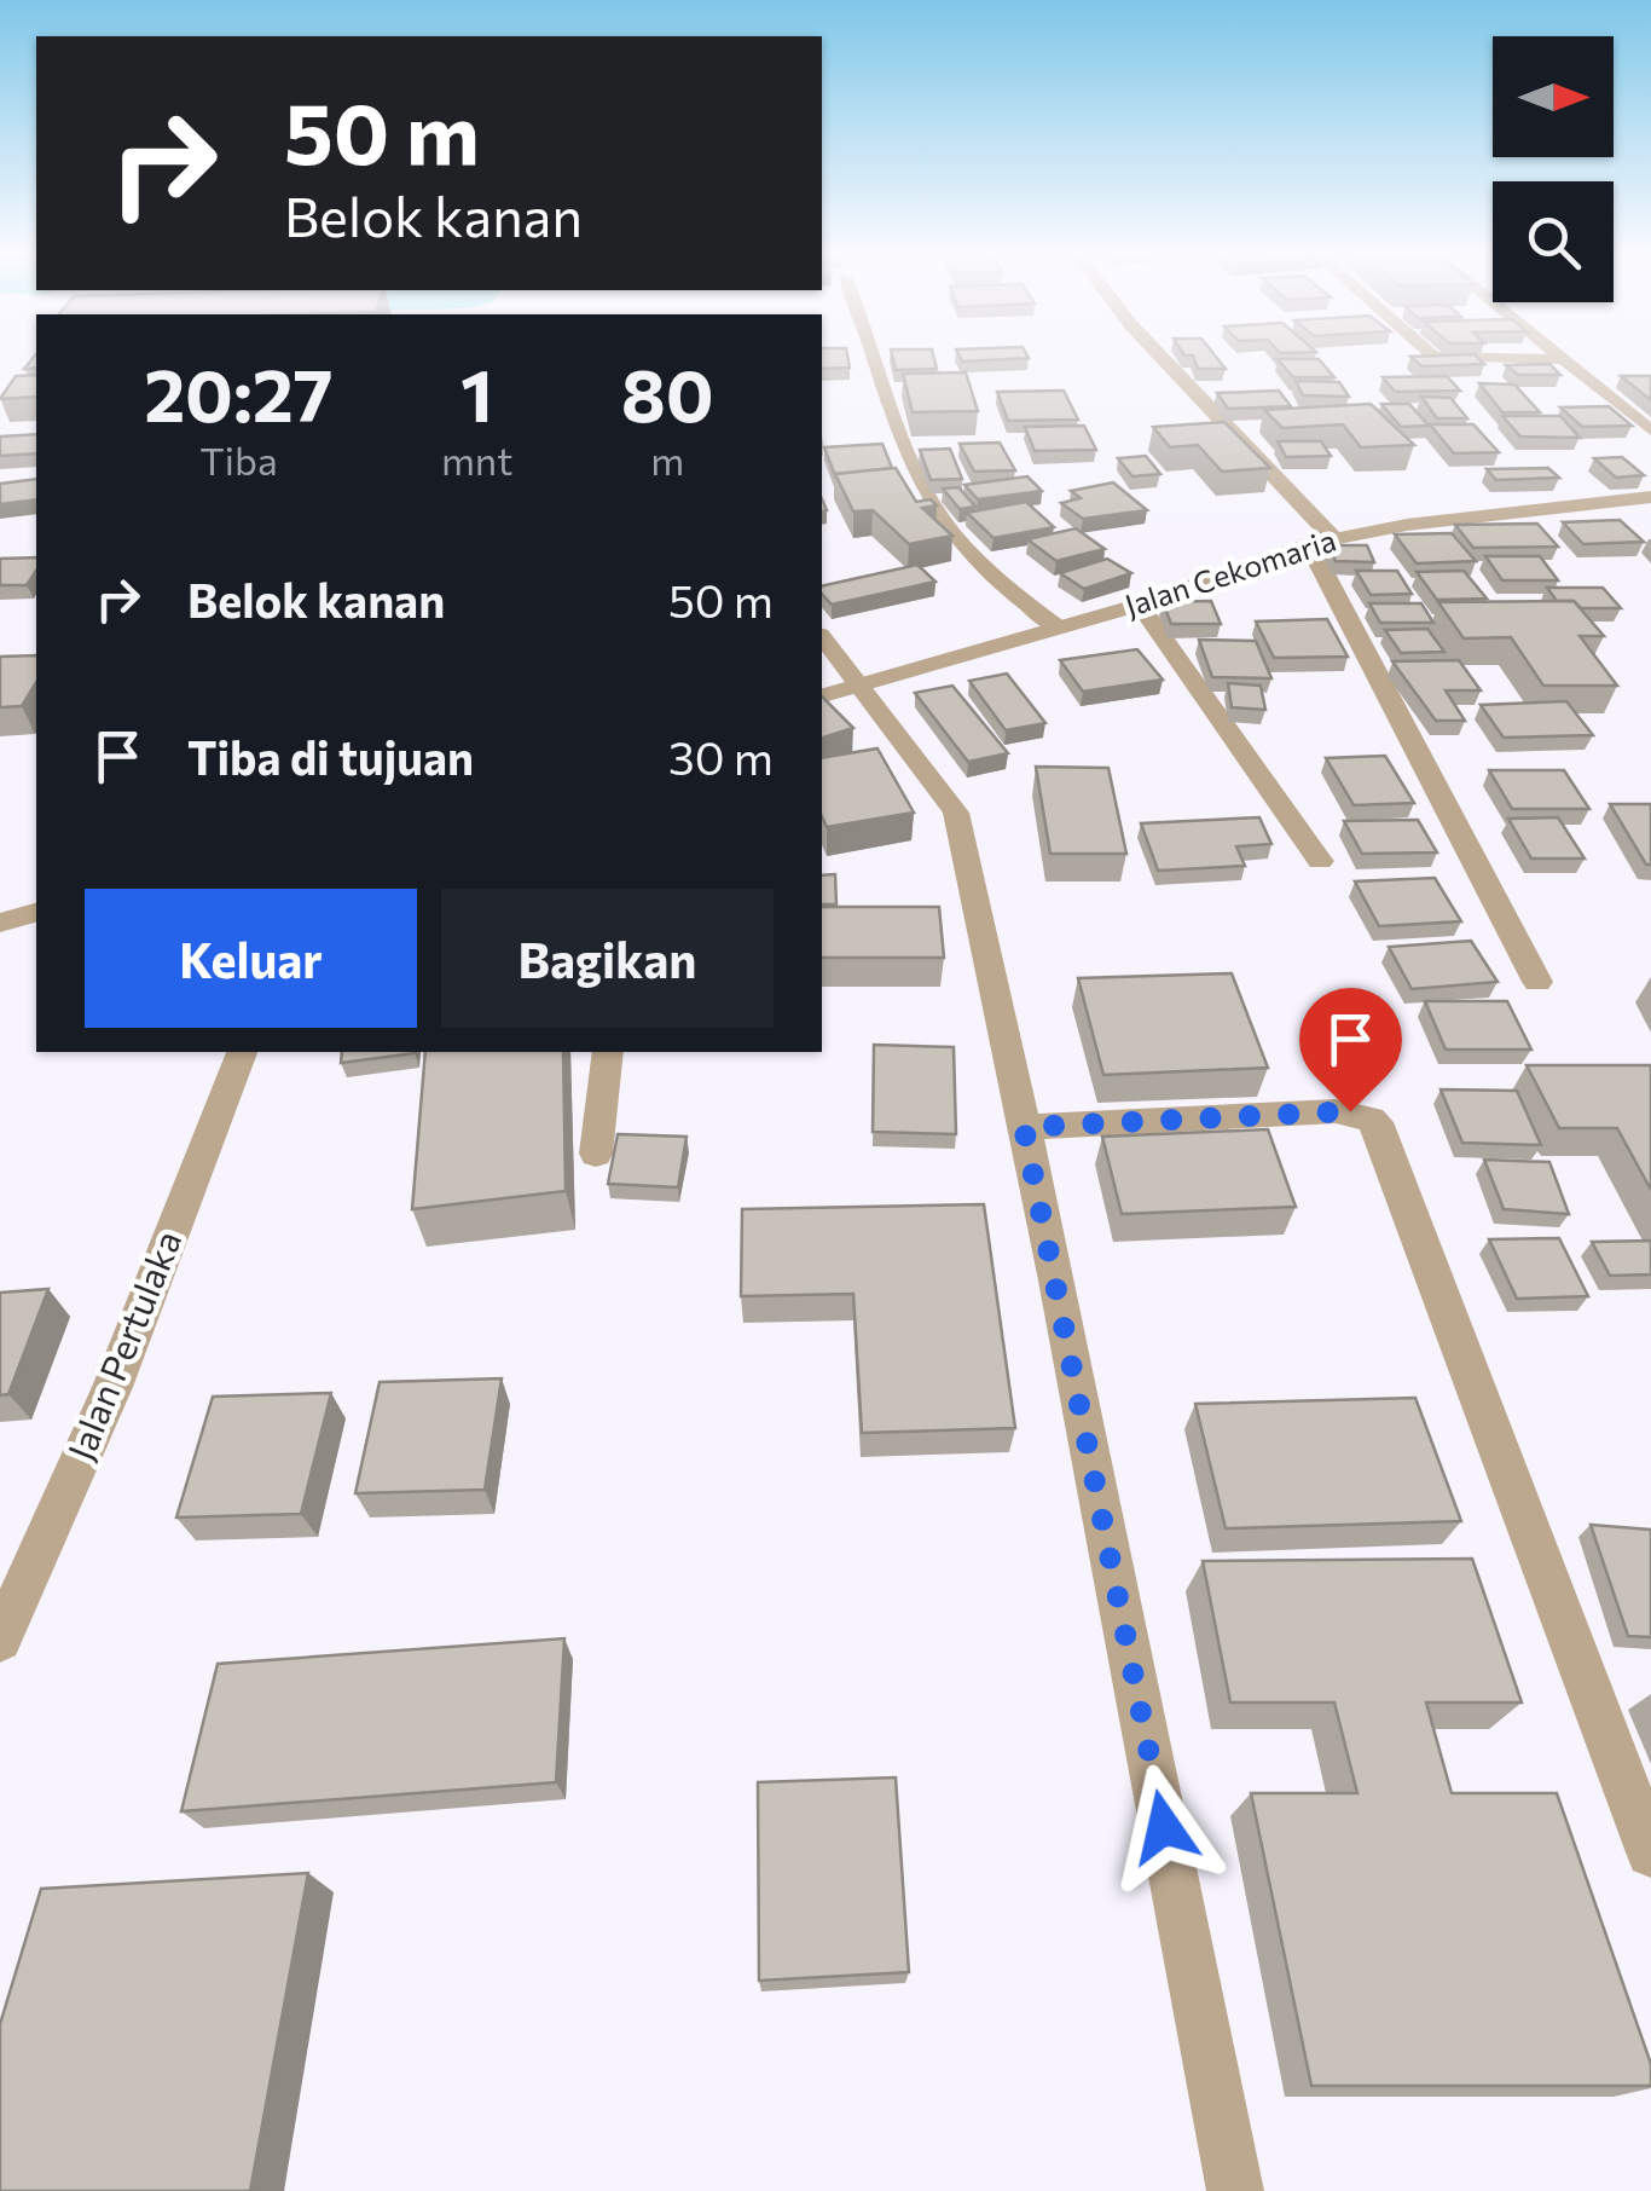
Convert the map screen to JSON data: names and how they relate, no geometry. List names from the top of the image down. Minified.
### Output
{"streets":{"street":["Jalan Cekomaria","Jalan Pertulaka"]},"north":"right","page":{"turn":["50 m","Belok kanan"],"eta":["20:27","Tiba","1","mnt","80","m"],"list":[{"name":"Belok kanan","value":"50 m"},{"name":"Tiba di tujuan","value":"30 m"}],"buttons":["Keluar","Bagikan"]}}
